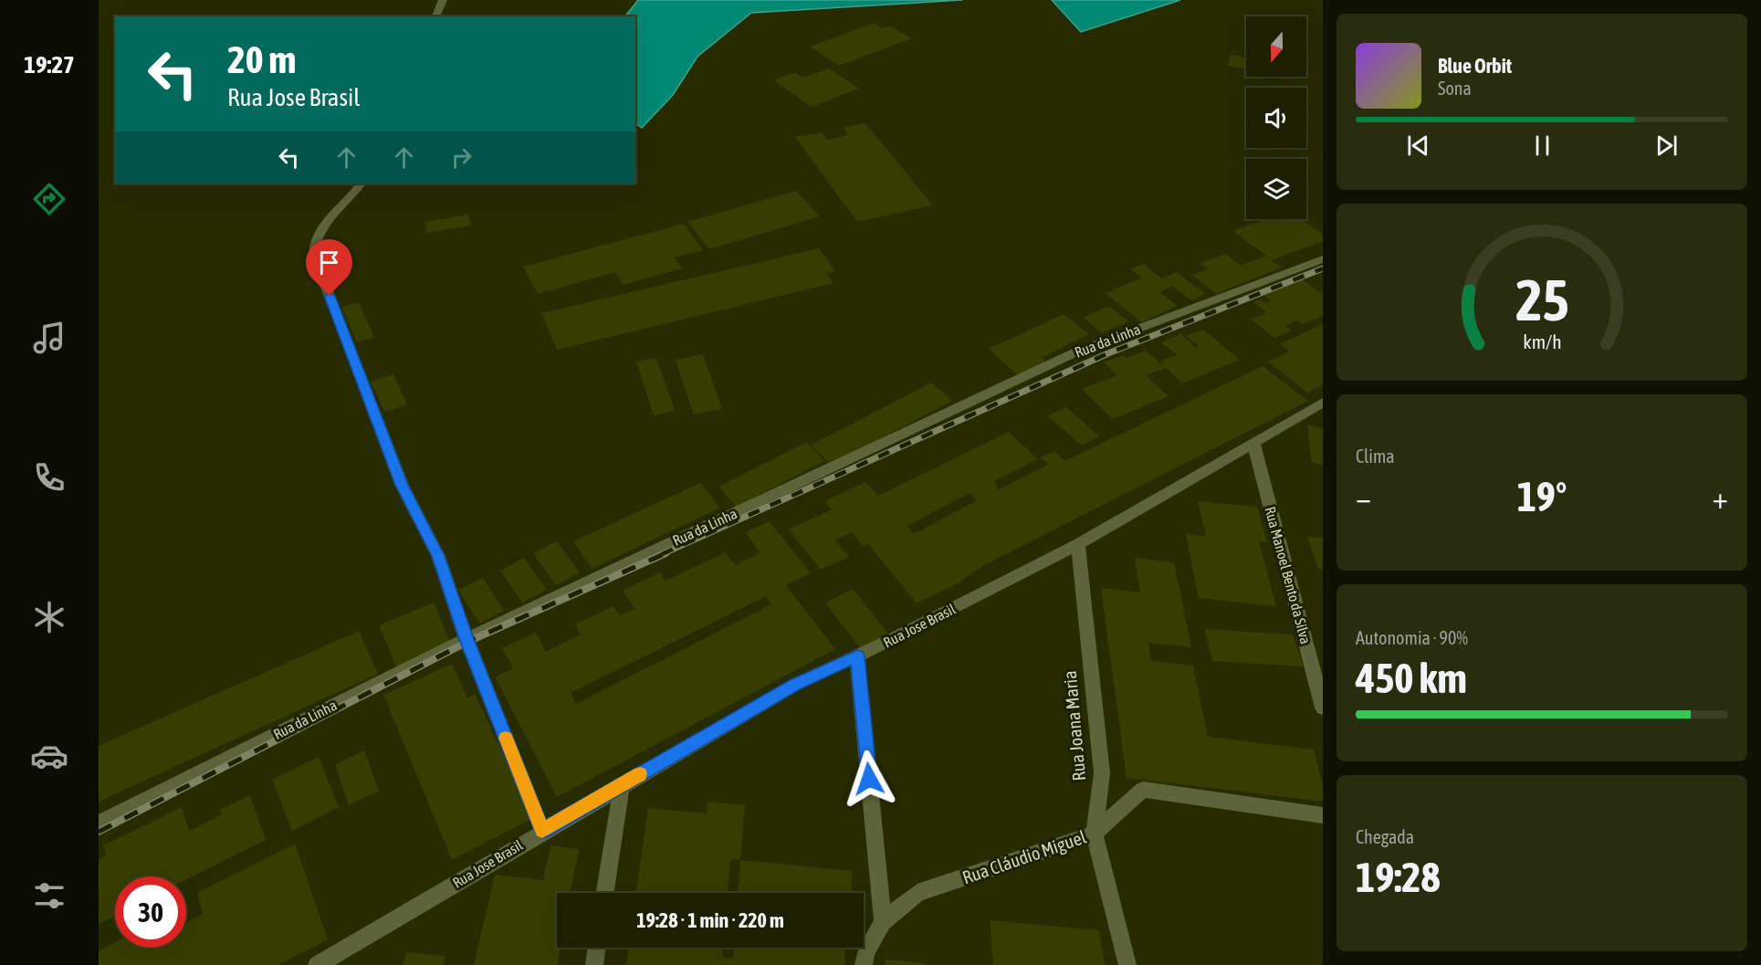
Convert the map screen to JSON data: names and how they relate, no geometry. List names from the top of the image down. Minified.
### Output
{"streets":{"street":["Rua da Linha","Rua Manoel Bento da Silva","Rua Jose Brasil","Rua Joana Maria","Rua Cláudio Miguel"]},"crossings":[["Rua Manoel Bento da Silva","Rua Jose Brasil"],["Rua Jose Brasil","Rua Joana Maria"],["Rua Joana Maria","Rua Cláudio Miguel"]],"north":"bottom","page":{"tabs":"19:27","turn":["20 m","Rua Jose Brasil"],"song":["Blue Orbit","Sona"],"tile":["Clima",["Autonomia · 90%","450 km"],["Chegada","19:28"]],"heat":["−","19°","+"],"limit":"30","trip":"19:28 · 1 min · 220 m","gauge":["25","km/h"]}}
